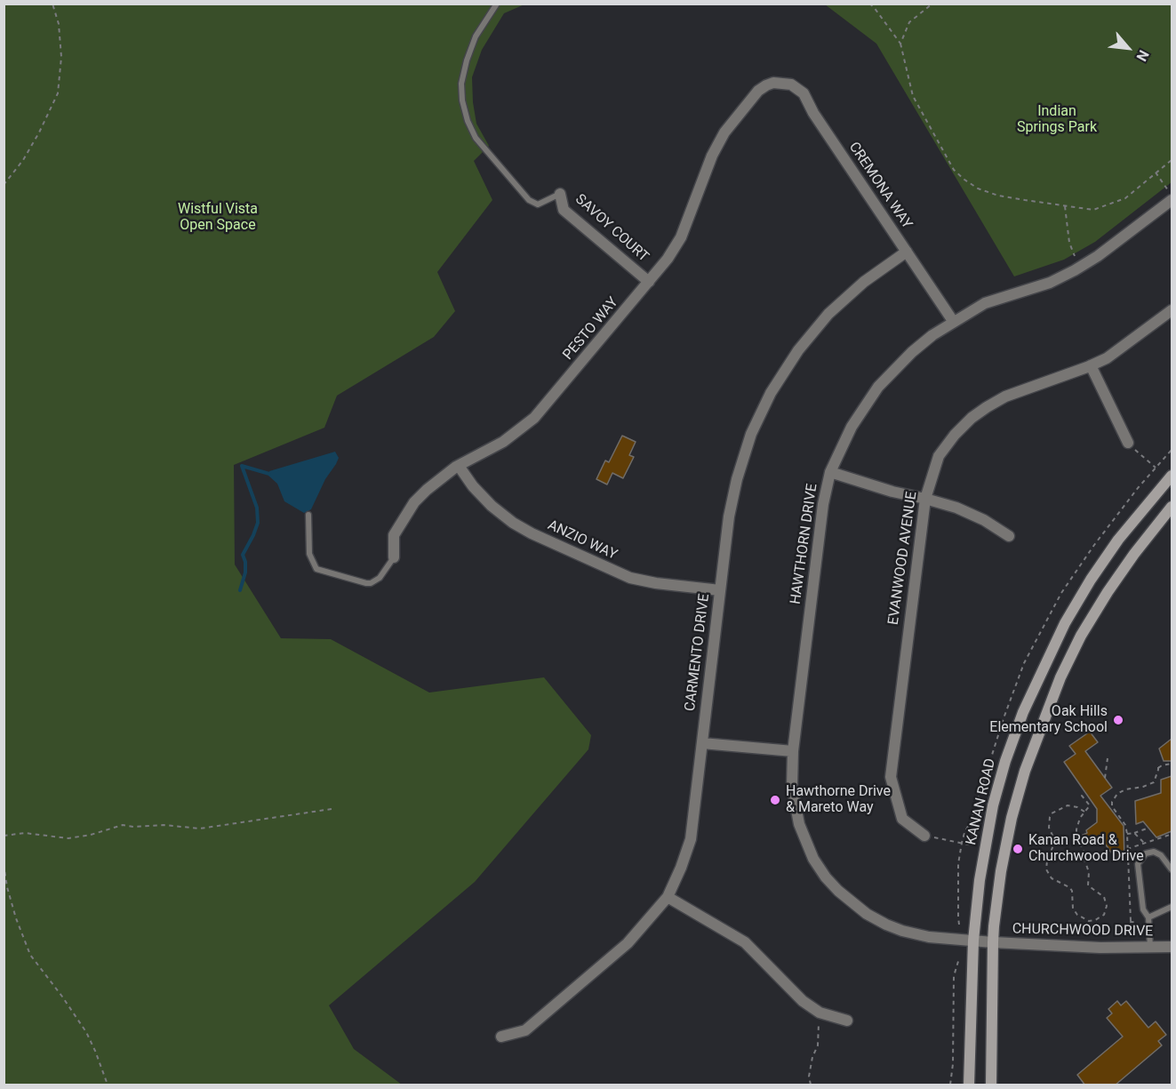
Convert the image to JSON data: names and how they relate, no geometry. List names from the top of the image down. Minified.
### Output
{"streets":{"main road":["KANAN ROAD"],"street":["CREMONA WAY","SAVOY COURT","PESTO WAY","ANZIO WAY","HAWTHORN DRIVE","EVANWOOD AVENUE","CARMENTO DRIVE","CHURCHWOOD DRIVE"]},"crossings":[["CREMONA WAY","PESTO WAY"],["CREMONA WAY","HAWTHORN DRIVE"],["CREMONA WAY","CARMENTO DRIVE"],["SAVOY COURT","PESTO WAY"],["PESTO WAY","ANZIO WAY"],["ANZIO WAY","CARMENTO DRIVE"],["HAWTHORN DRIVE","KANAN ROAD"],["HAWTHORN DRIVE","CHURCHWOOD DRIVE"]],"parks":["Indian Springs Park","Wistful Vista Open Space"],"places":["Oak Hills Elementary School","Hawthorne Drive & Mareto Way","Kanan Road & Churchwood Drive"],"north":"bottom right"}
